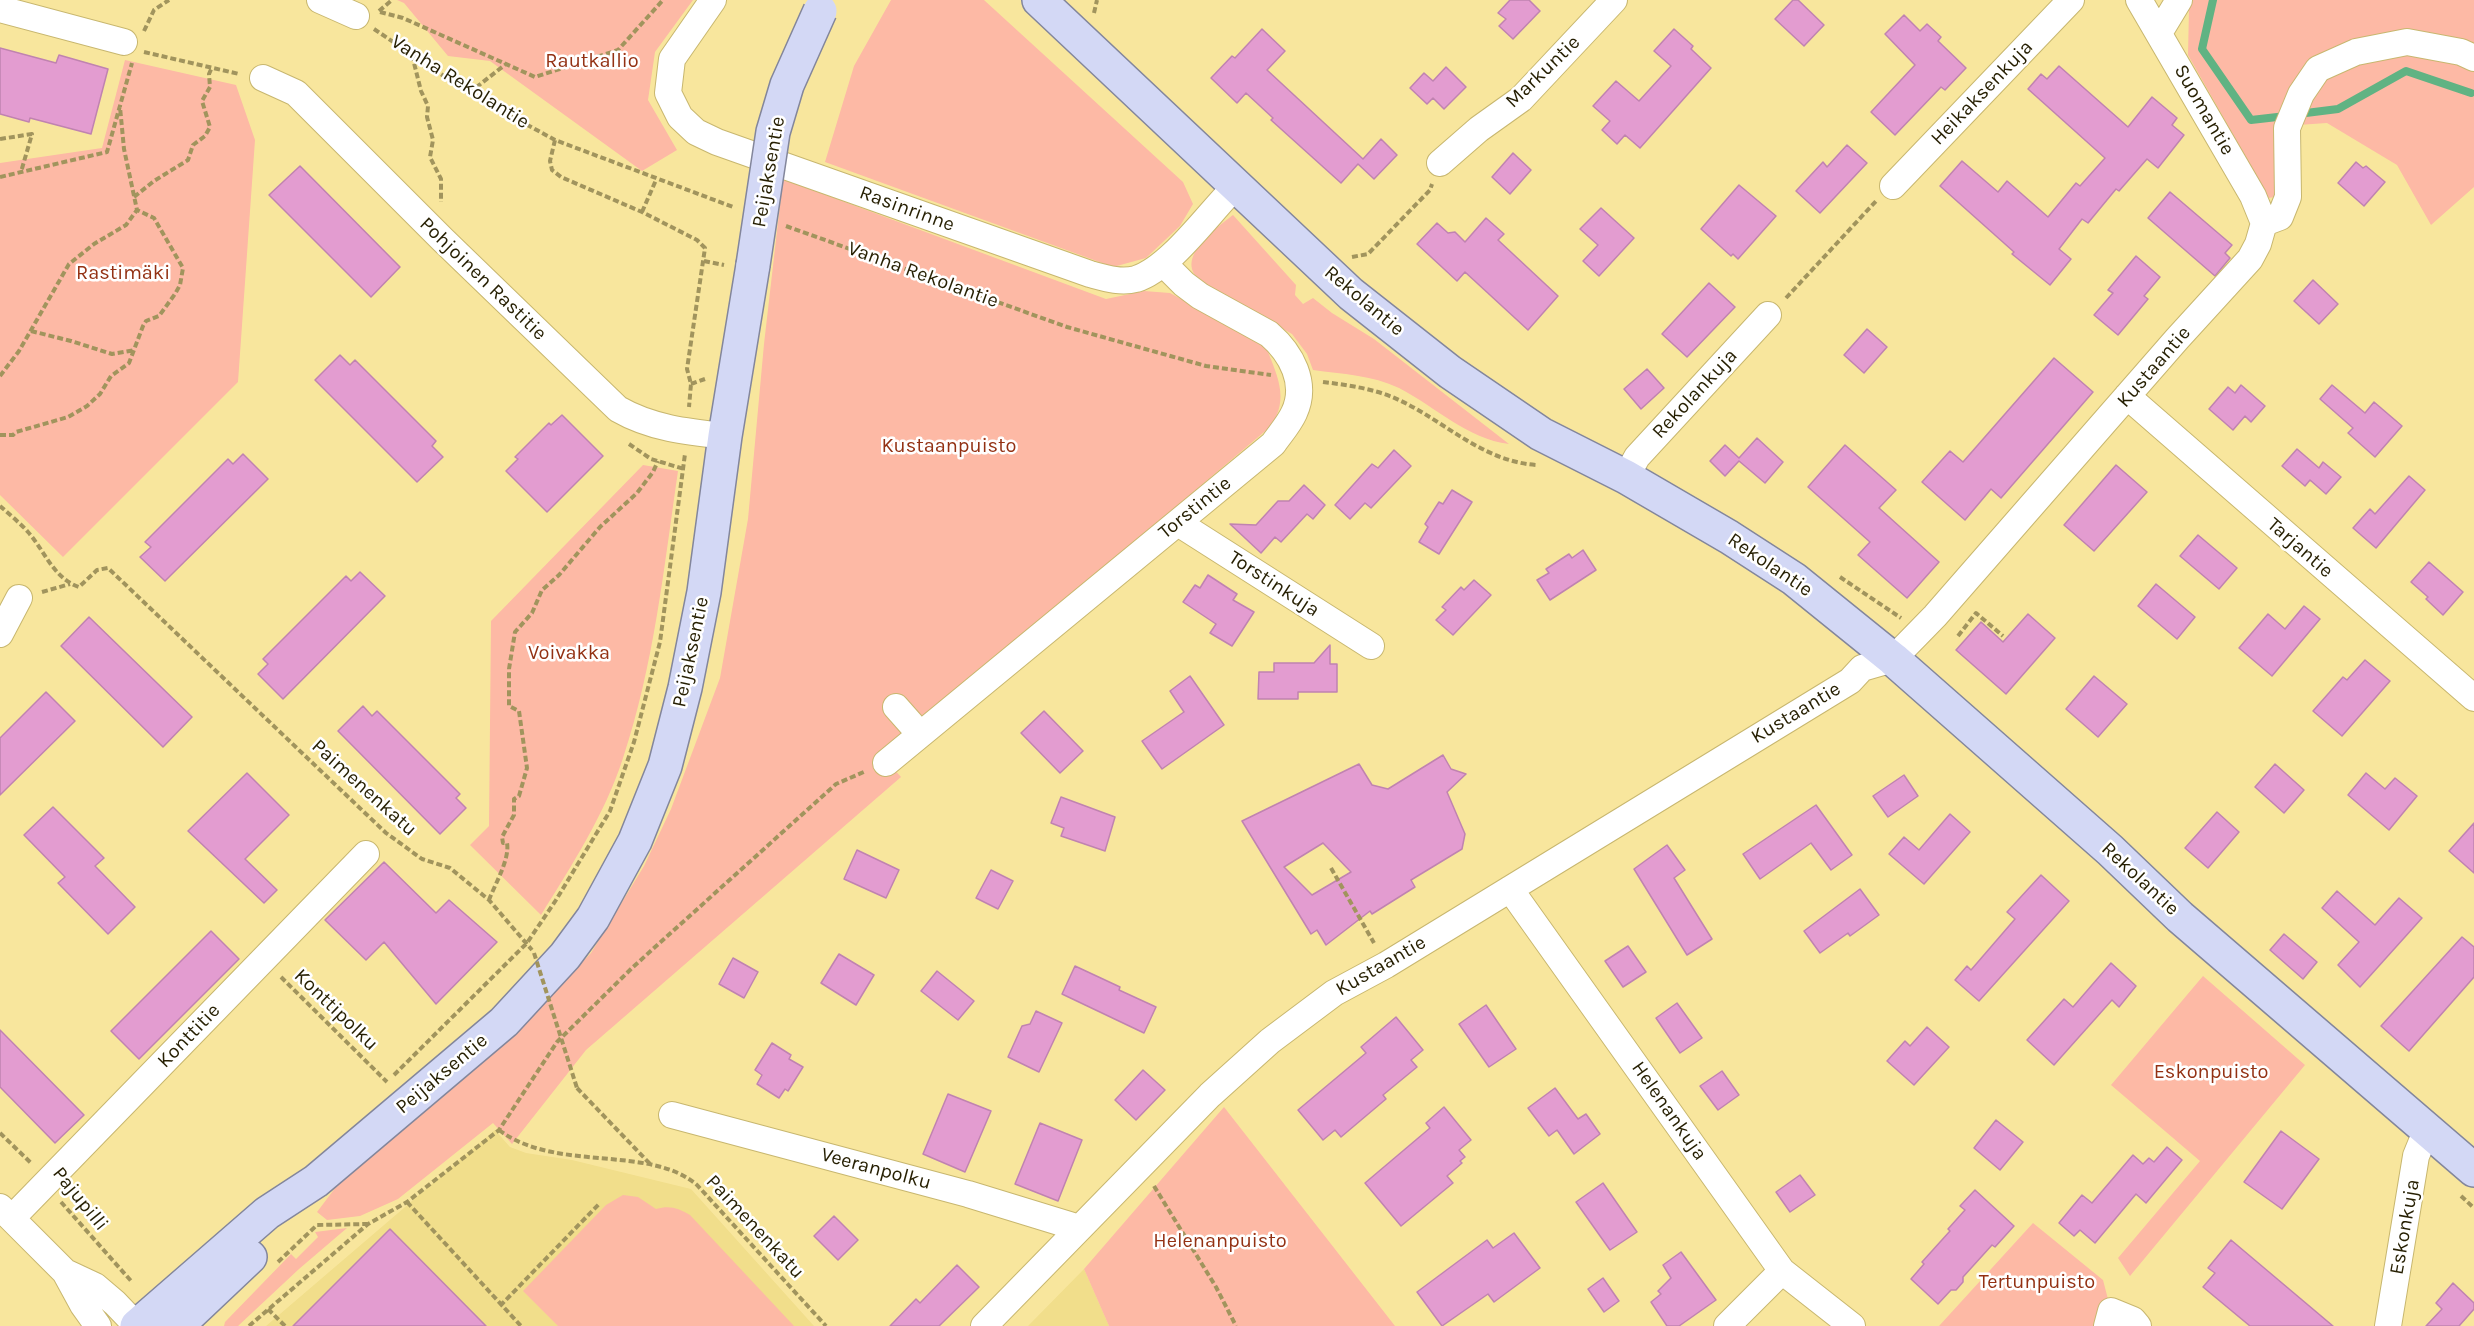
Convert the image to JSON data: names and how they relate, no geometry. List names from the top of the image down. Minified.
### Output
{"streets":{"main road":["Peijaksentie","Rekolantie"],"street":["Markuntie","Heikaksenkuja","Suomantie","Rasinrinne","Pohjoinen Rastitie","Kustaantie","Rekolankuja","Torstintie","Tarjantie","Torstinkuja","Konttitie","Helenankuja","Veeranpolku","Eskonkuja"],"path":["Vanha Rekolantie","Paimenenkatu","Konttipolku","Pajupilli"]},"crossings":[["Vanha Rekolantie","Torstintie"],["Suomantie","Kustaantie"],["Peijaksentie","Pohjoinen Rastitie"],["Rasinrinne","Rekolantie"],["Rasinrinne","Torstintie"],["Rekolantie","Kustaantie"],["Rekolantie","Rekolankuja"],["Rekolantie","Eskonkuja"],["Kustaantie","Tarjantie"],["Kustaantie","Helenankuja"],["Kustaantie","Veeranpolku"],["Torstintie","Torstinkuja"],["Konttipolku","Konttitie"],["Konttitie","Pajupilli"]],"parks":["Rautkallio","Rastimäki","Kustaanpuisto","Voivakka","Eskonpuisto","Helenanpuisto","Tertunpuisto"]}
